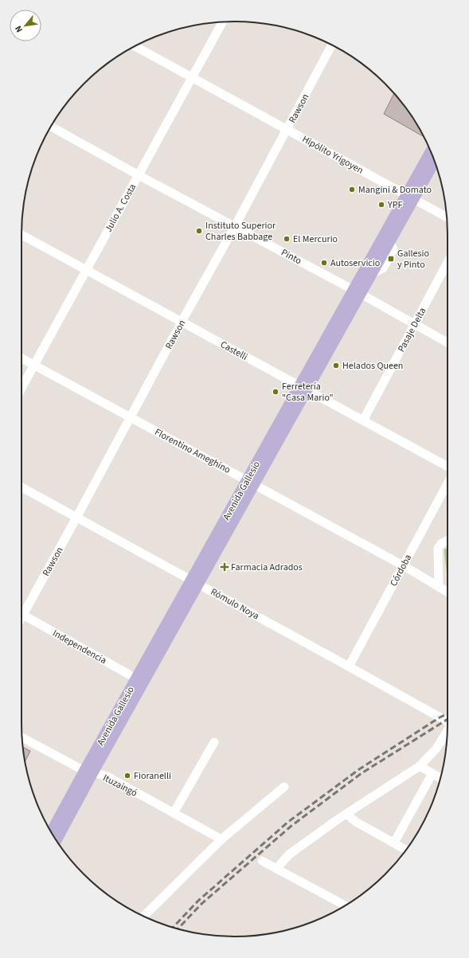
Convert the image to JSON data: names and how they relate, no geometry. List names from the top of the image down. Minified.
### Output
{"streets":{"main road":["Avenida Gallesio"],"street":["Rawson","Hipólito Yrigoyen","Julio A. Costa","Pinto","Pasaje Delta","Castelli","Florentino Ameghino","Córdoba","Rómulo Noya","Independencia","Ituzaingó"]},"crossings":[["Rawson","Hipólito Yrigoyen"],["Rawson","Pinto"],["Rawson","Castelli"],["Rawson","Florentino Ameghino"],["Rawson","Rómulo Noya"],["Hipólito Yrigoyen","Julio A. Costa"],["Hipólito Yrigoyen","Avenida Gallesio"],["Julio A. Costa","Pinto"],["Julio A. Costa","Castelli"],["Julio A. Costa","Florentino Ameghino"],["Pinto","Pasaje Delta"],["Pinto","Avenida Gallesio"],["Pasaje Delta","Castelli"],["Castelli","Avenida Gallesio"],["Florentino Ameghino","Avenida Gallesio"],["Florentino Ameghino","Córdoba"],["Avenida Gallesio","Rómulo Noya"],["Avenida Gallesio","Independencia"],["Avenida Gallesio","Ituzaingó"],["Córdoba","Rómulo Noya"]],"places":{"other":["Mangini & Domato","YPF","Instituto Superior Charles Babbage","El Mercurio","Autoservicio","Helados Queen","Ferretería \"Casa Mario\"","Fioranelli"],"transit":["Gallesio y Pinto"],"health":["Farmacia Adrados"]},"north":"bottom left"}
